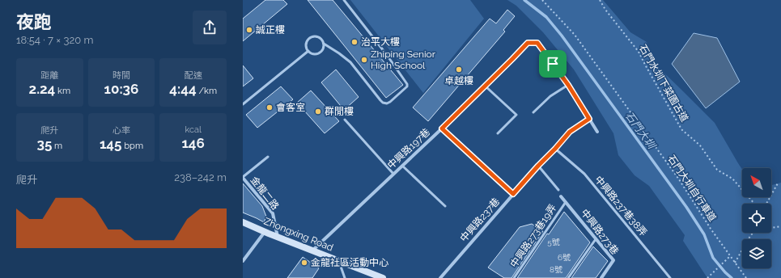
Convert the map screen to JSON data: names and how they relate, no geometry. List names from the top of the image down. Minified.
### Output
{"streets":{"street":["中興路197巷","金龍二路","中興路237巷","中興路273巷","Zhongxing Road"],"lane":["中興路237巷38弄","中興路273巷19弄"],"path":["石門水圳下菜園古道","石門大圳自行車道"]},"crossings":[["中興路197巷","中興路237巷"],["中興路197巷","Zhongxing Road"],["金龍二路","Zhongxing Road"],["中興路237巷38弄","中興路237巷"],["中興路273巷","中興路273巷19弄"]],"water":["石門大圳"],"places":["誠正樓","治平大樓","Zhiping Senior High School","卓越樓","會客室","群閒樓","金龍社區活動中心"],"house_numbers":["5號","6號","8號"],"north":"top left","page":{"heading":["夜跑","18:54 · 7 × 320 m"],"stats":[["距離","2.24 km"],["時間","10:36"],["配速","4:44 /km"],["爬升","35 m"],["心率","145 bpm"],["kcal","146"]],"chart":["爬升","238–242 m"]}}
